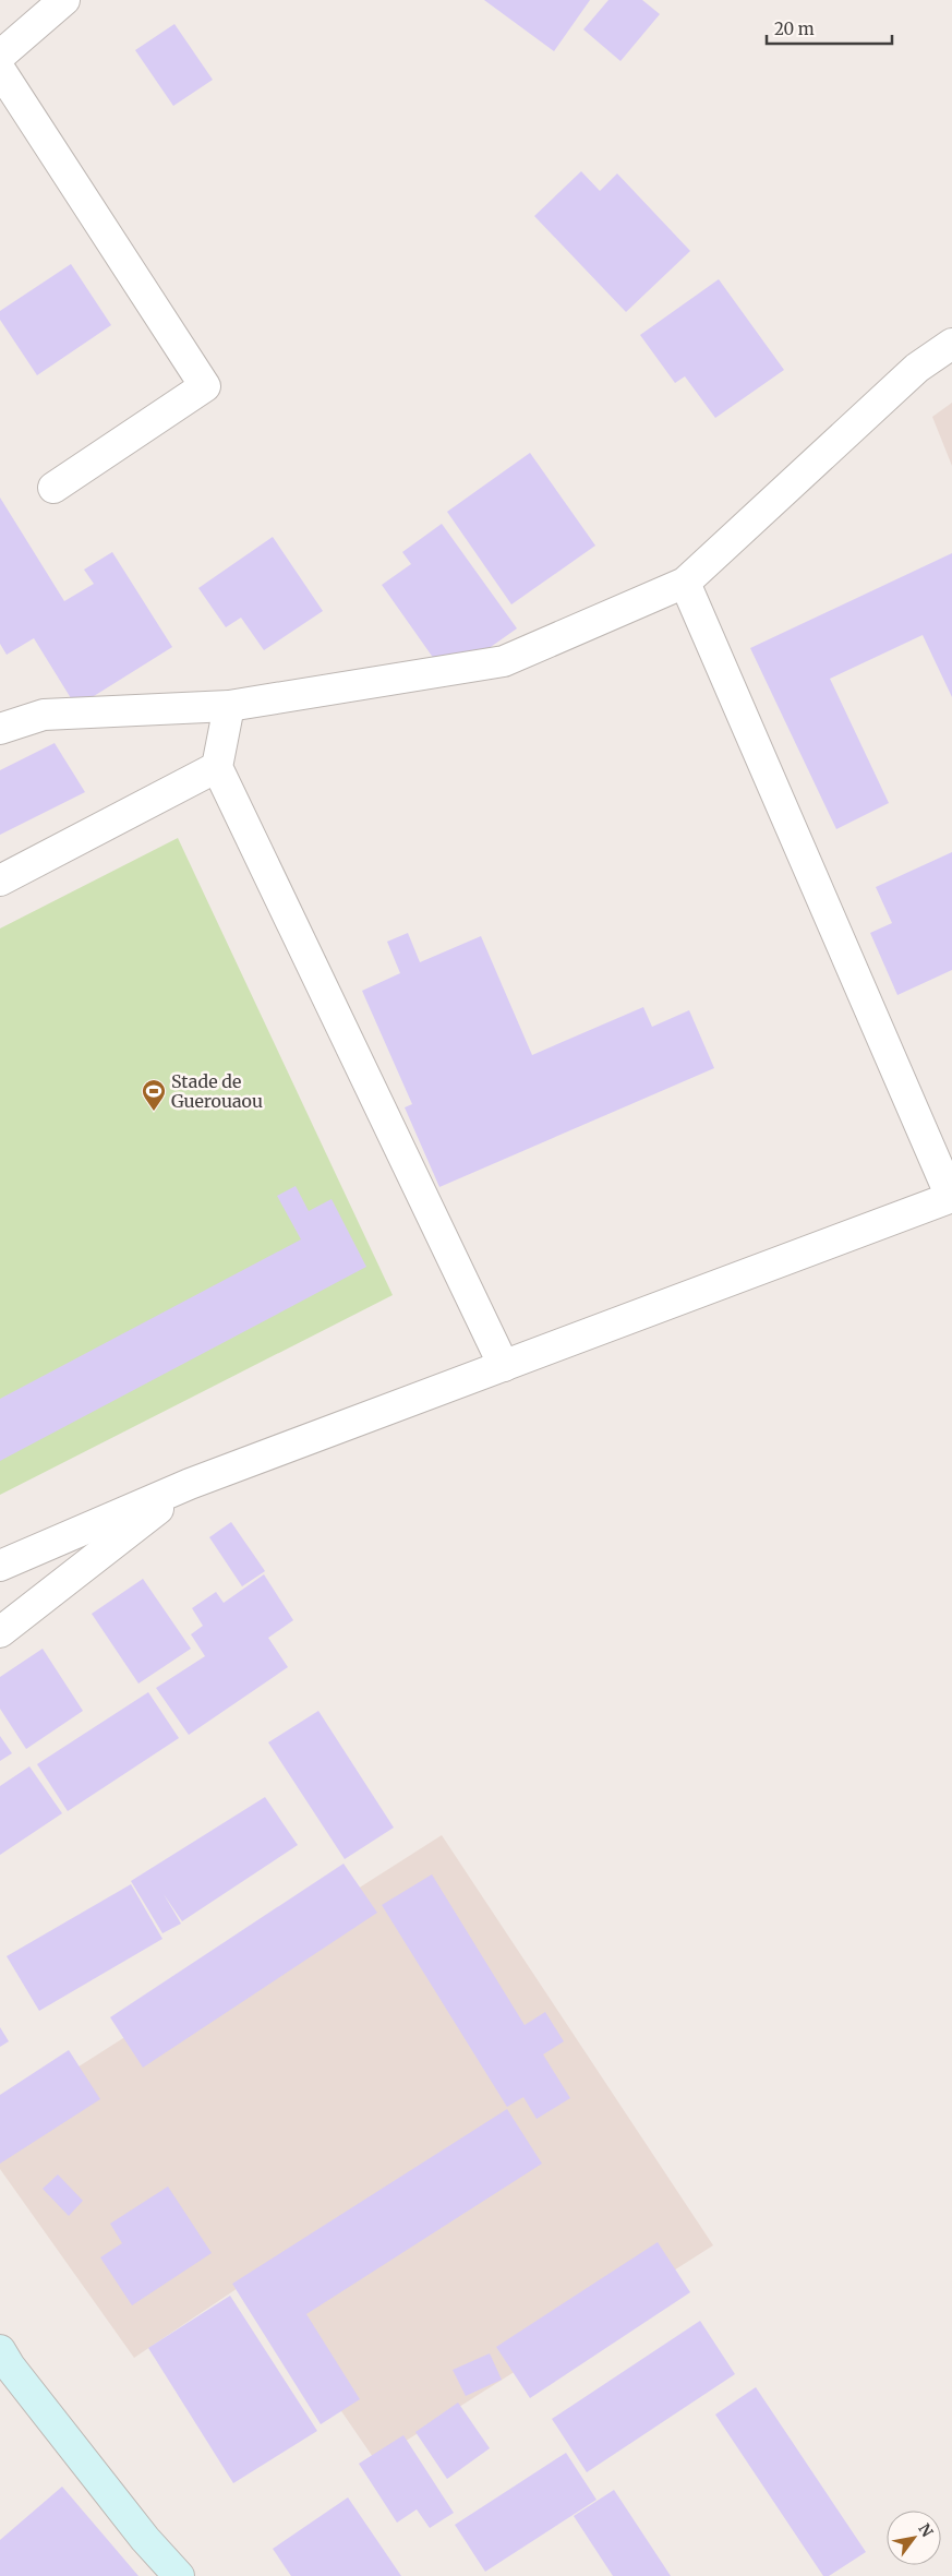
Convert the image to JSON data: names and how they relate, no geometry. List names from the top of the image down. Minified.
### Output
{"places":{"sports":["Stade de Guerouaou"]},"scale_bar":"20 m","north":"top right"}
